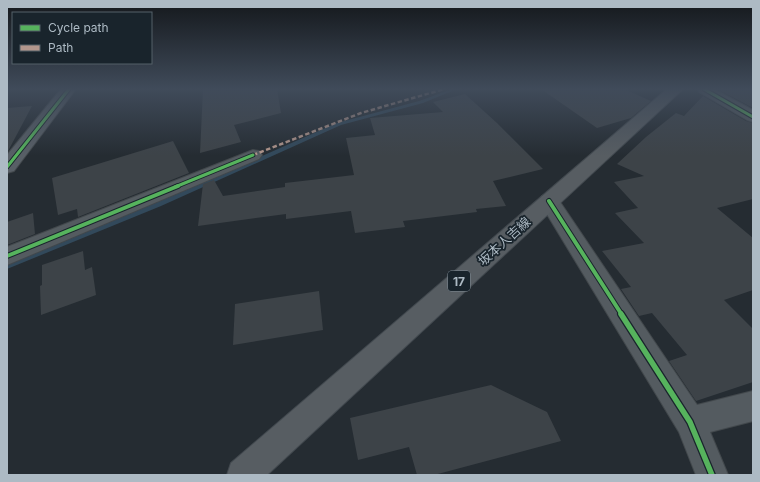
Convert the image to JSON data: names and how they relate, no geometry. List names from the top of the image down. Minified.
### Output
{"streets":{"main road":["坂本人吉線","17"]},"legend":["Cycle path","Path"]}
